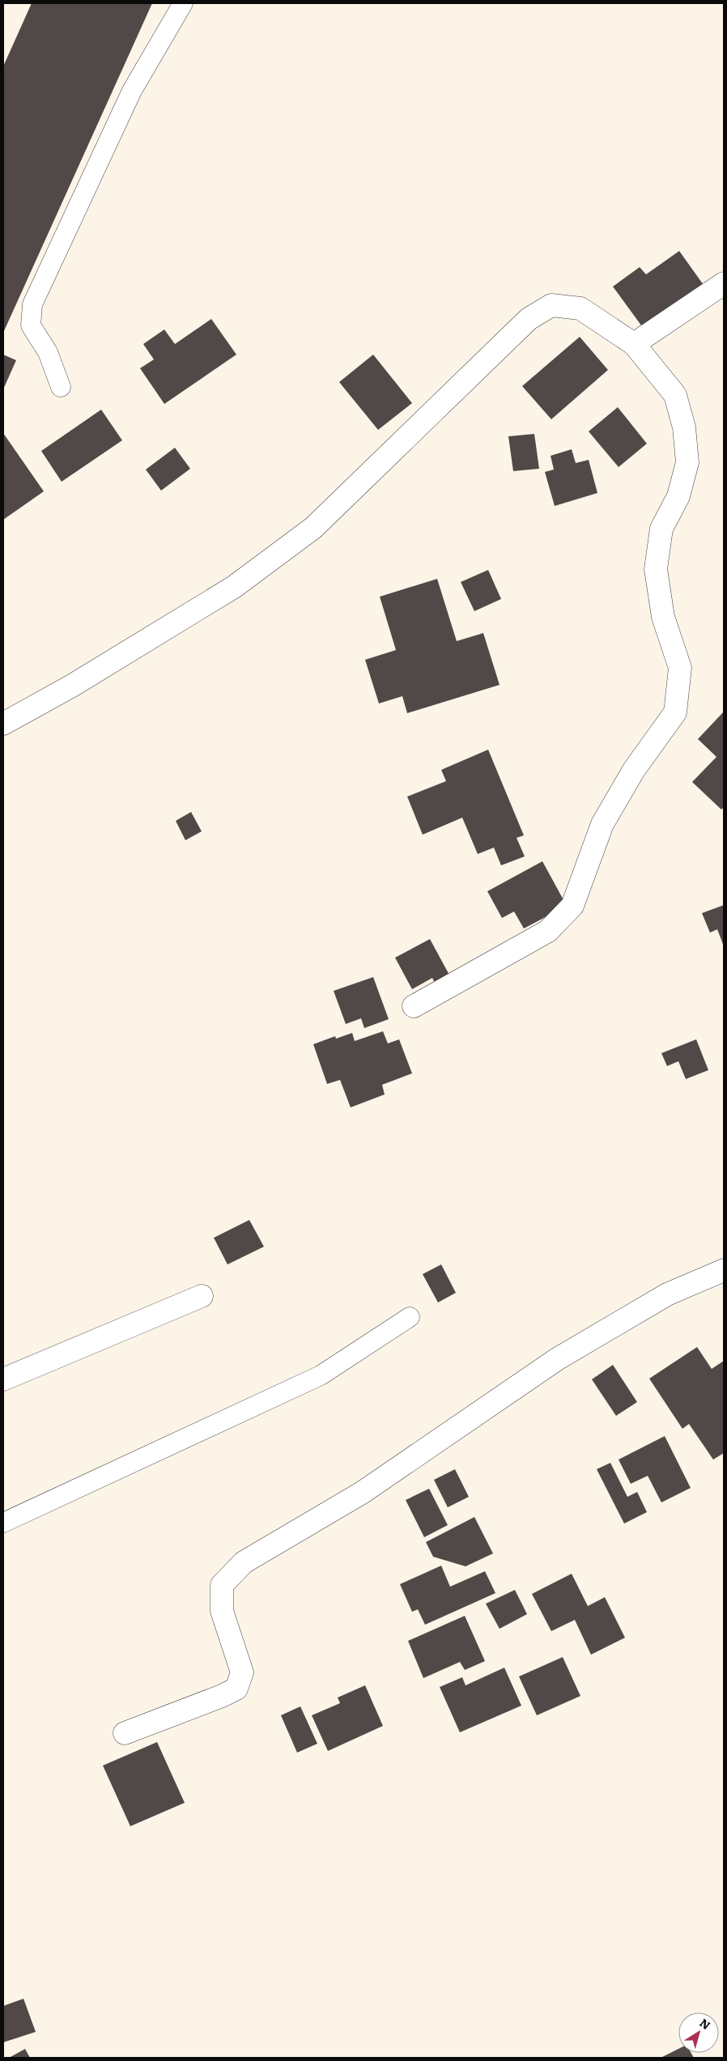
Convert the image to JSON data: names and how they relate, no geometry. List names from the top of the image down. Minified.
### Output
{"north":"top right"}
